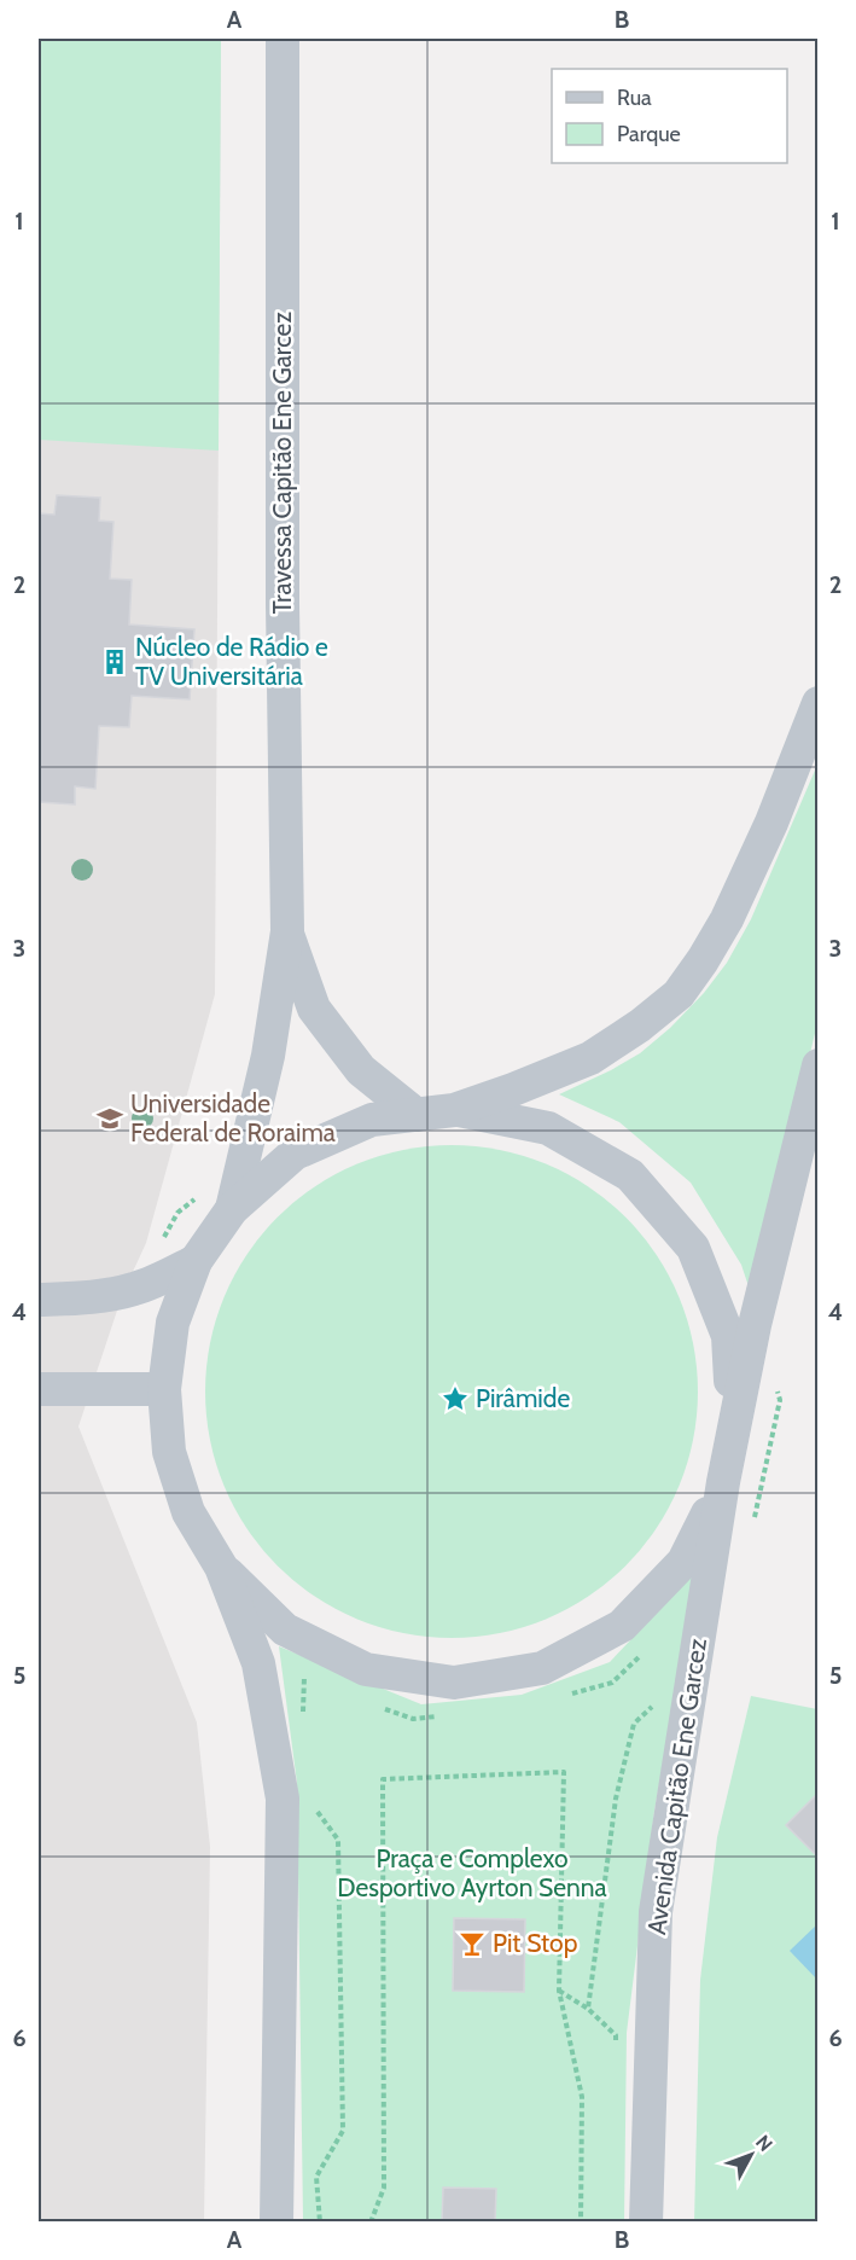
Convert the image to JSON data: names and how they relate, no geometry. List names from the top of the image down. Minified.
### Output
{"streets":{"street":["Travessa Capitão Ene Garcez","Avenida Capitão Ene Garcez"]},"parks":["Praça e Complexo Desportivo Ayrton Senna"],"places":{"building":["Núcleo de Rádio e TV Universitária"],"school or university":["Universidade Federal de Roraima"],"place":["Pirâmide"],"bar":["Pit Stop"]},"legend":["Rua","Parque"],"north":"top right","grid":{"columns":["A","B"],"rows":["1","2","3","4","5","6"]}}
